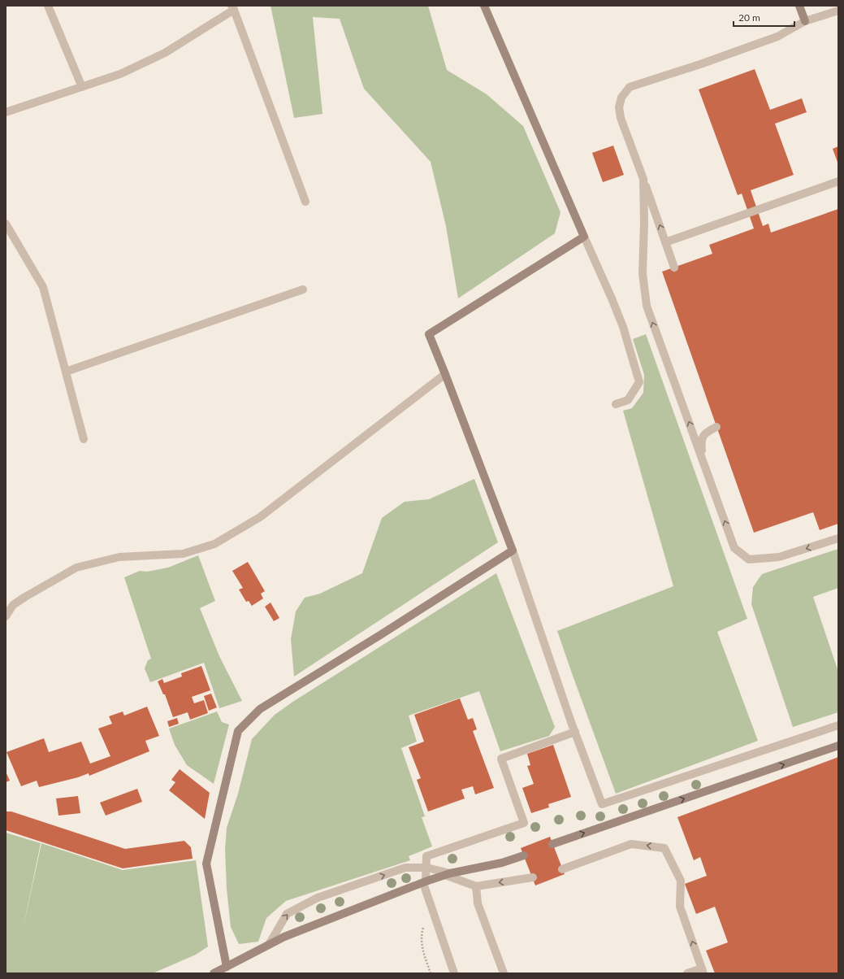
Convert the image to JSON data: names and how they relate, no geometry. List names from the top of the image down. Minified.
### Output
{"scale_bar":"20 m"}
